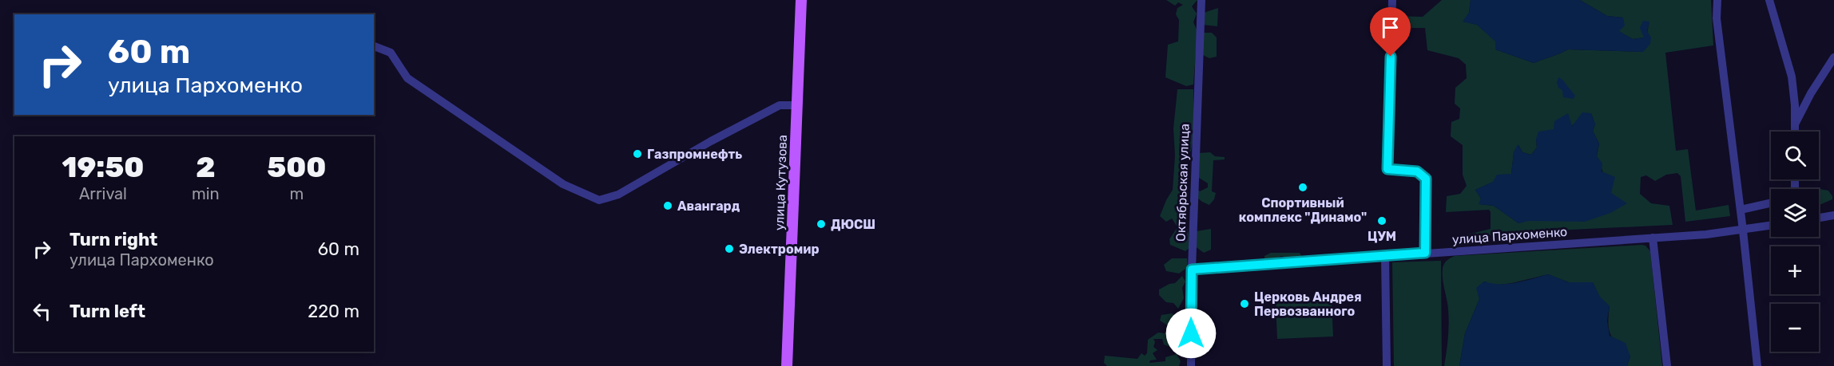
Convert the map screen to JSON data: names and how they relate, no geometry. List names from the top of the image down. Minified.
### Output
{"streets":{"main road":["улица Кутузова"],"street":["Октябрьская улица","улица Пархоменко"]},"crossings":[["Октябрьская улица","улица Пархоменко"]],"places":["Газпромнефть","Спортивный комплекс \"Динамо\"","Авангард","ЦУМ","ДЮСШ","Электромир","Церковь Андрея Первозванного"],"page":{"turn":["60 m","улица Пархоменко"],"map_buttons":["+","−"],"eta":["19:50","Arrival","2","min","500","m"],"list":[{"name":"Turn right","note":"улица Пархоменко","value":"60 m"},{"name":"Turn left","value":"220 m"}]}}
